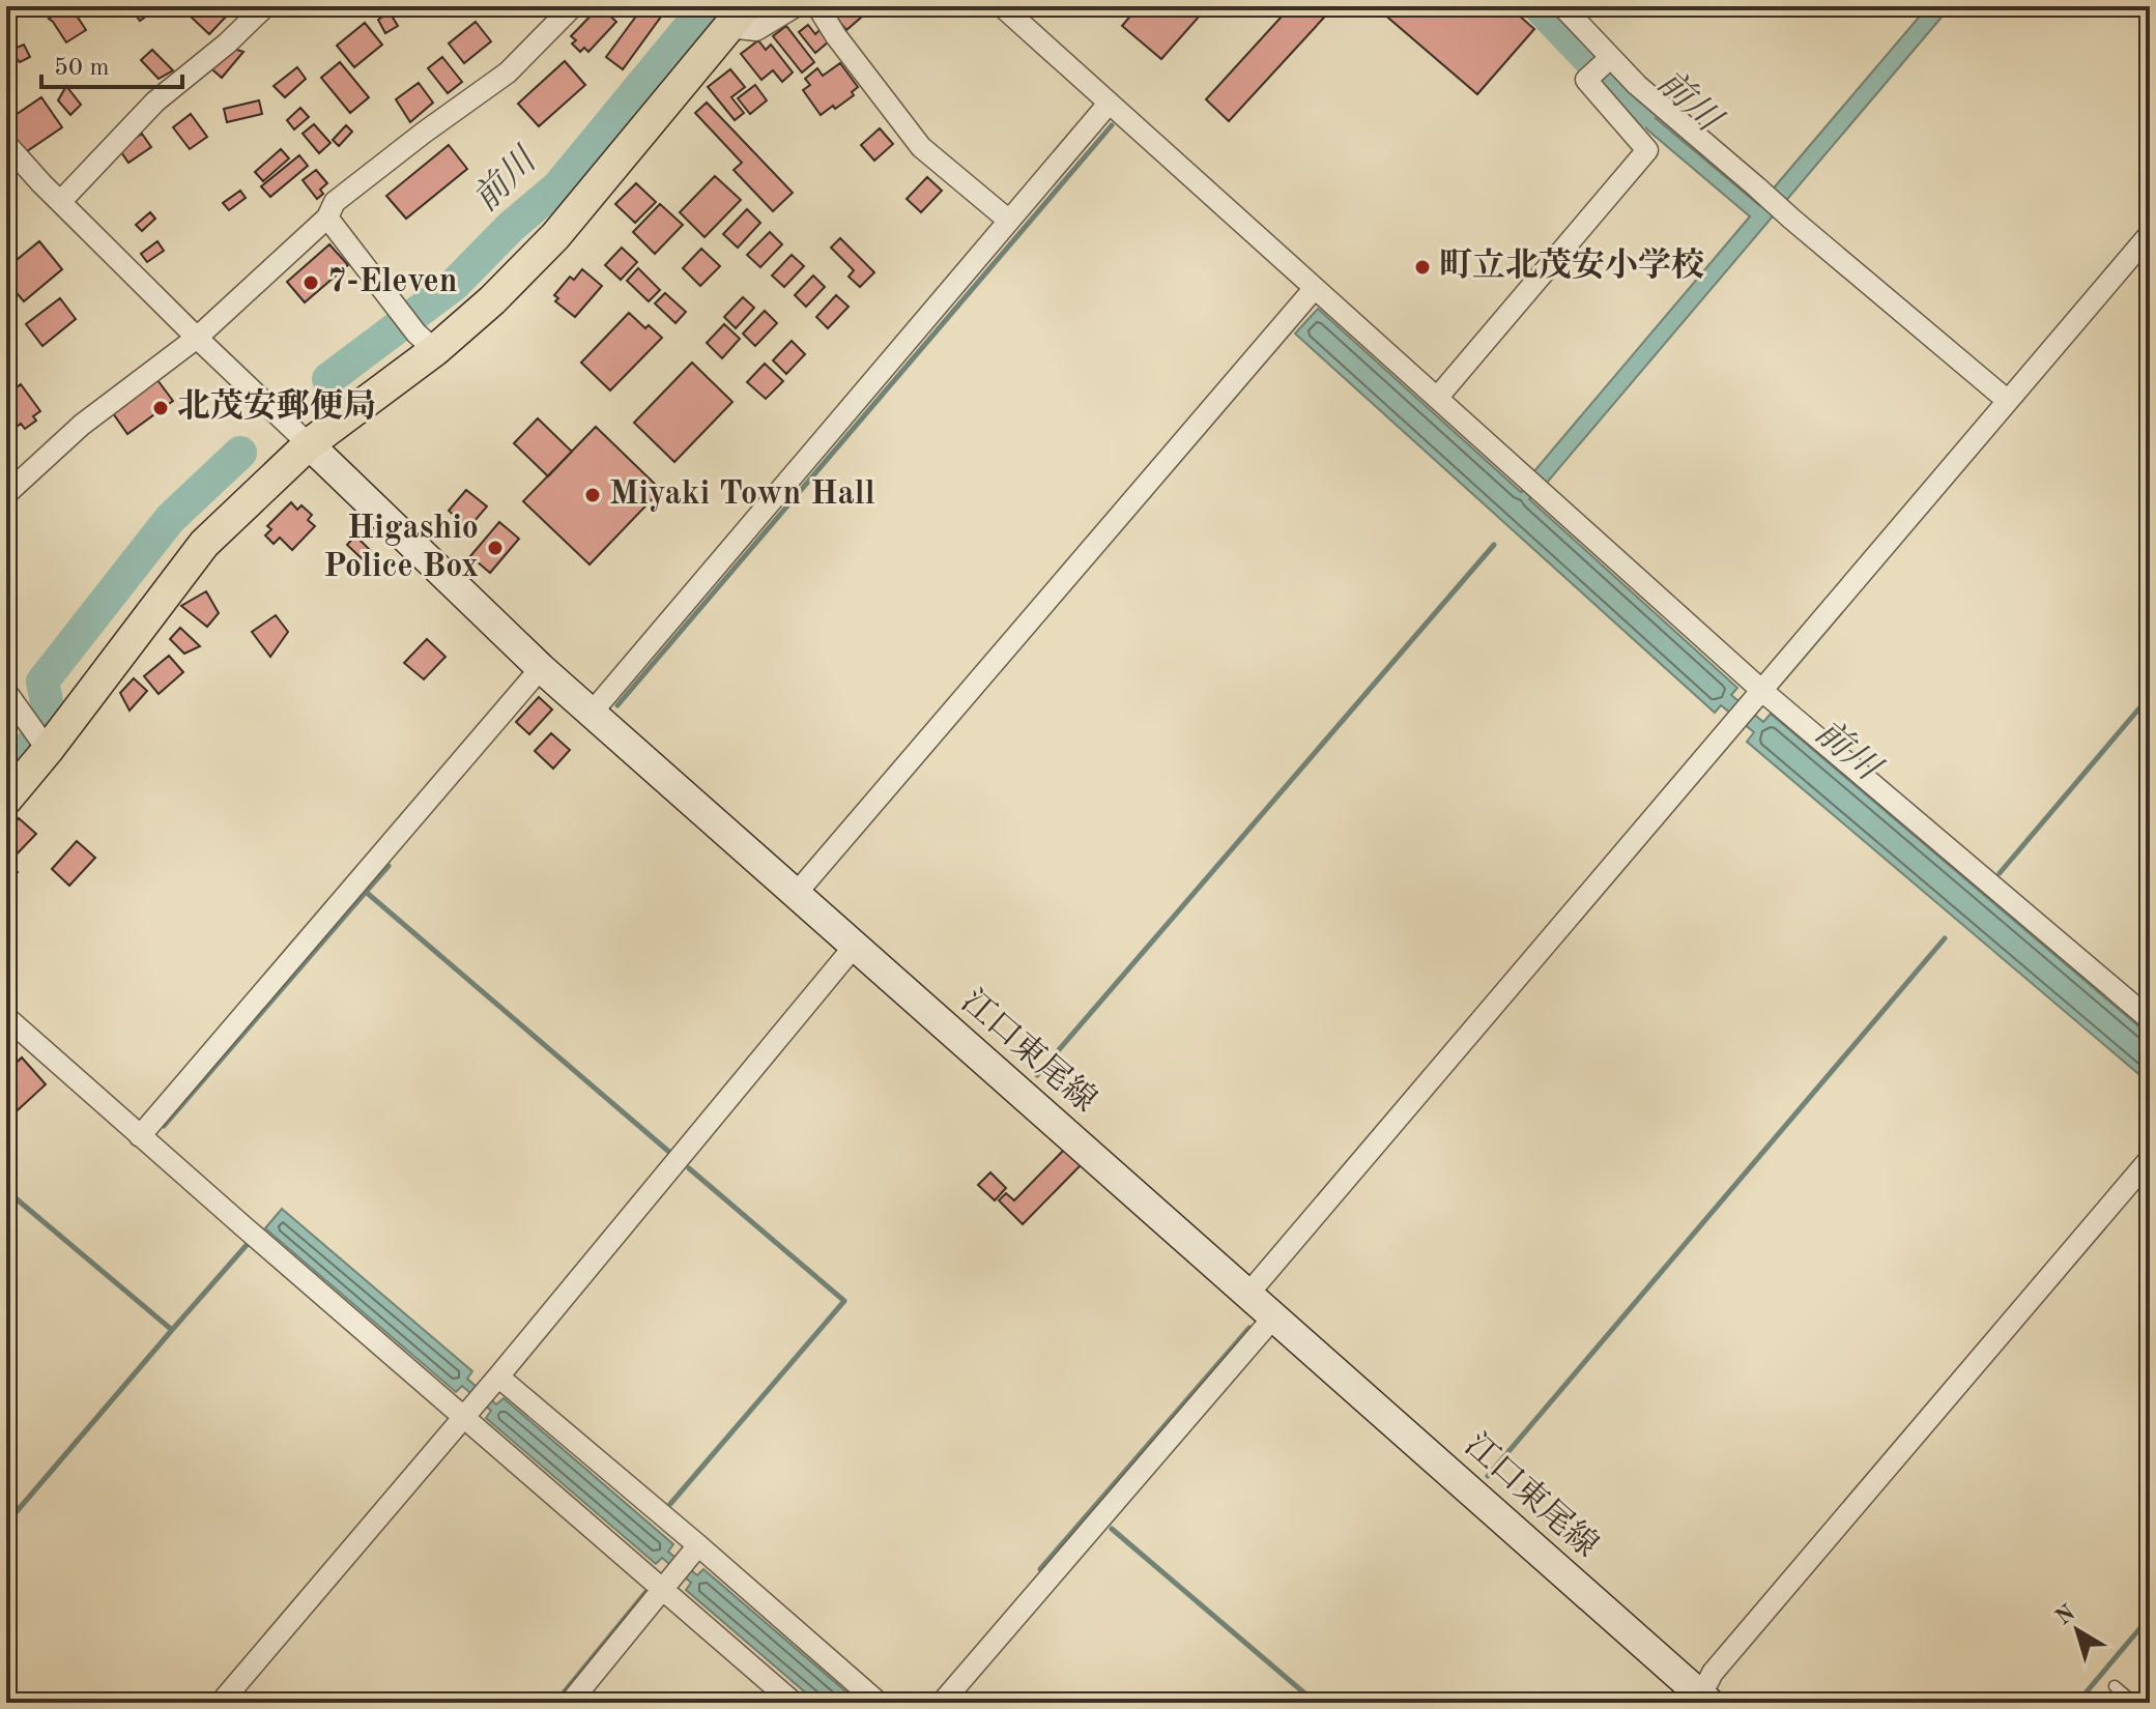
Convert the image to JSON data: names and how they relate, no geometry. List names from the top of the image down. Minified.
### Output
{"streets":{"main road":["江口東尾線"]},"water":["前川"],"places":["町立北茂安小学校","7-Eleven","北茂安郵便局","Miyaki Town Hall","Higashio Police Box"],"scale_bar":"50 m","north":"top left"}
